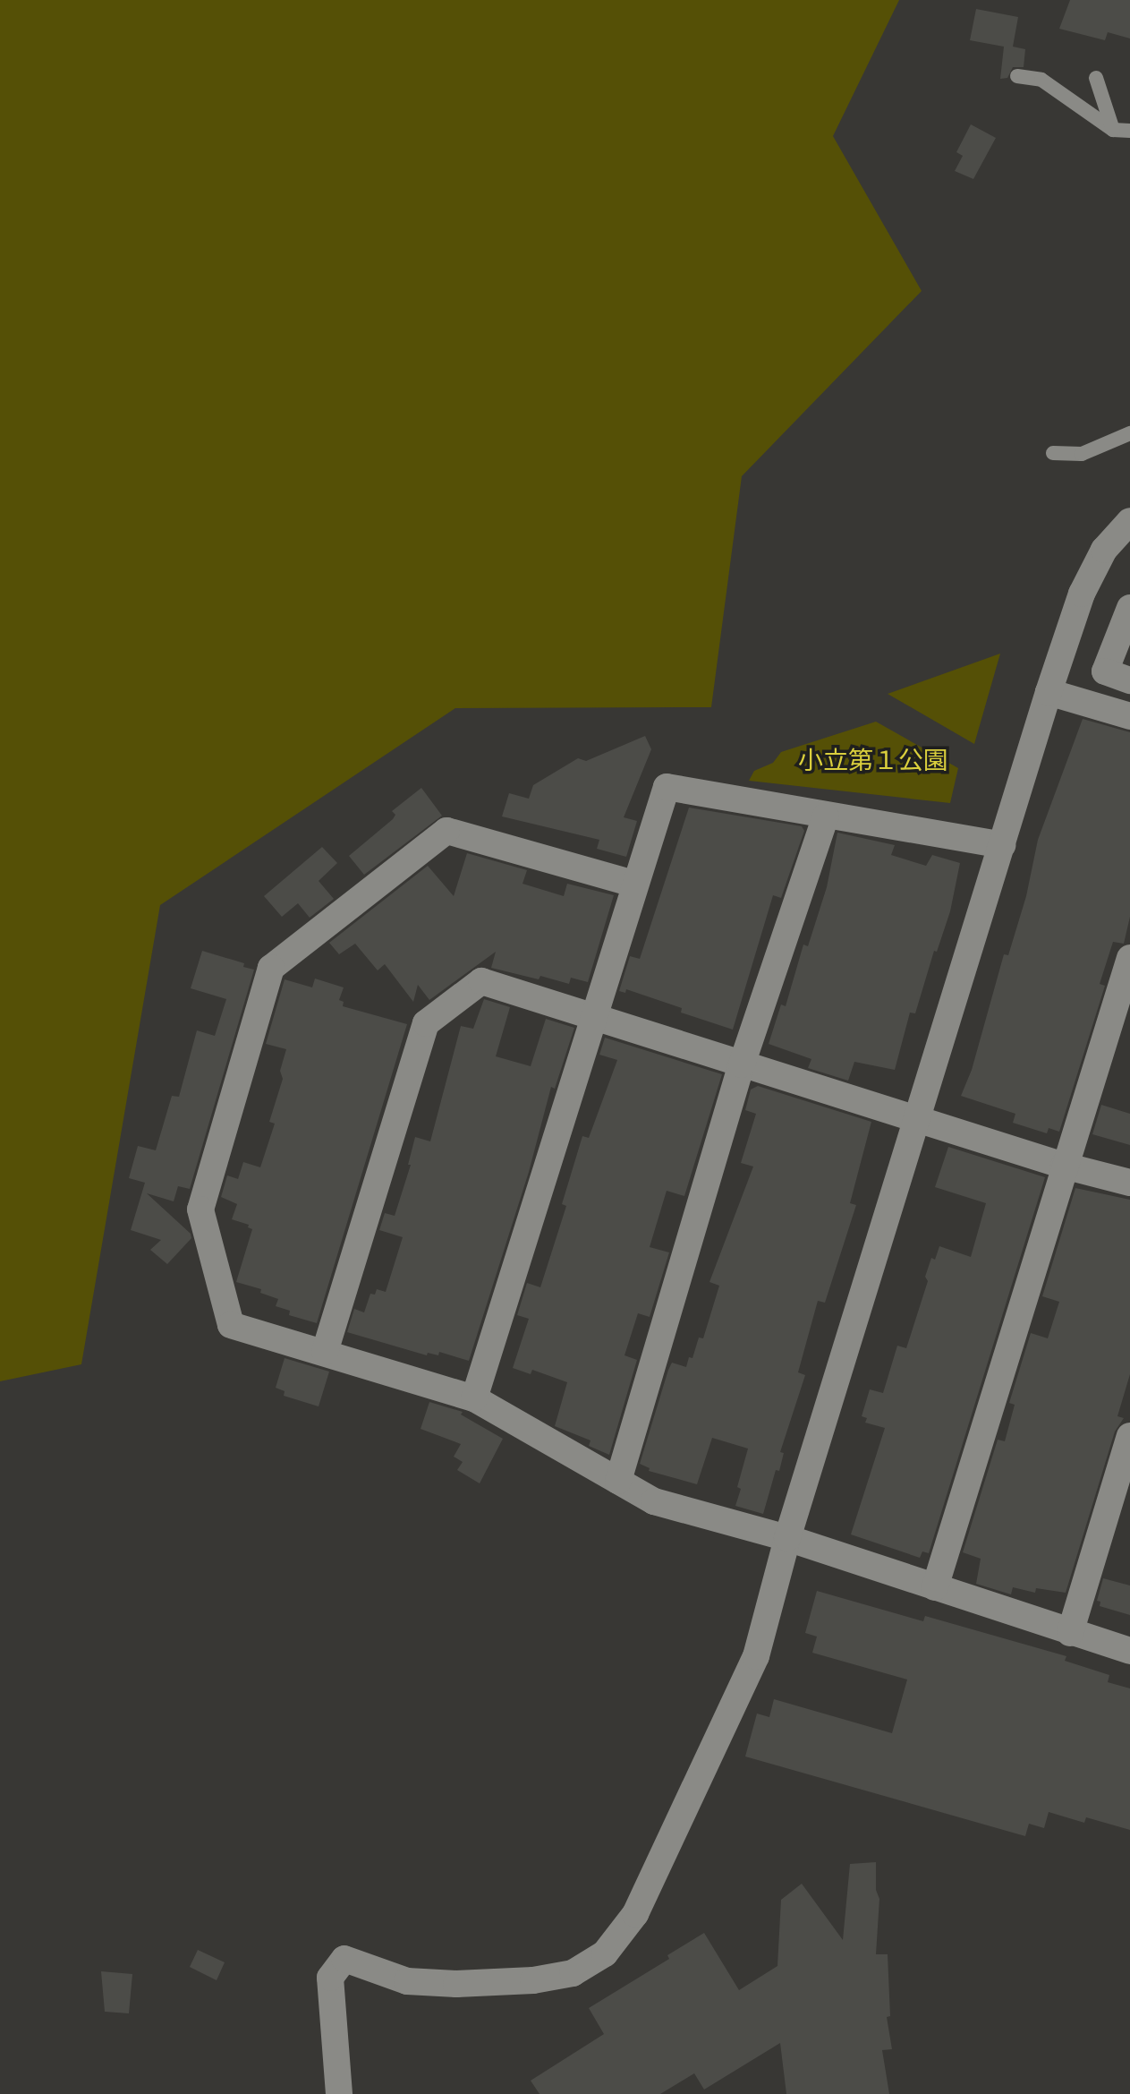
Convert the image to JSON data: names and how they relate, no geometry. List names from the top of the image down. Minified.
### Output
{"parks":["小立第１公園"]}
